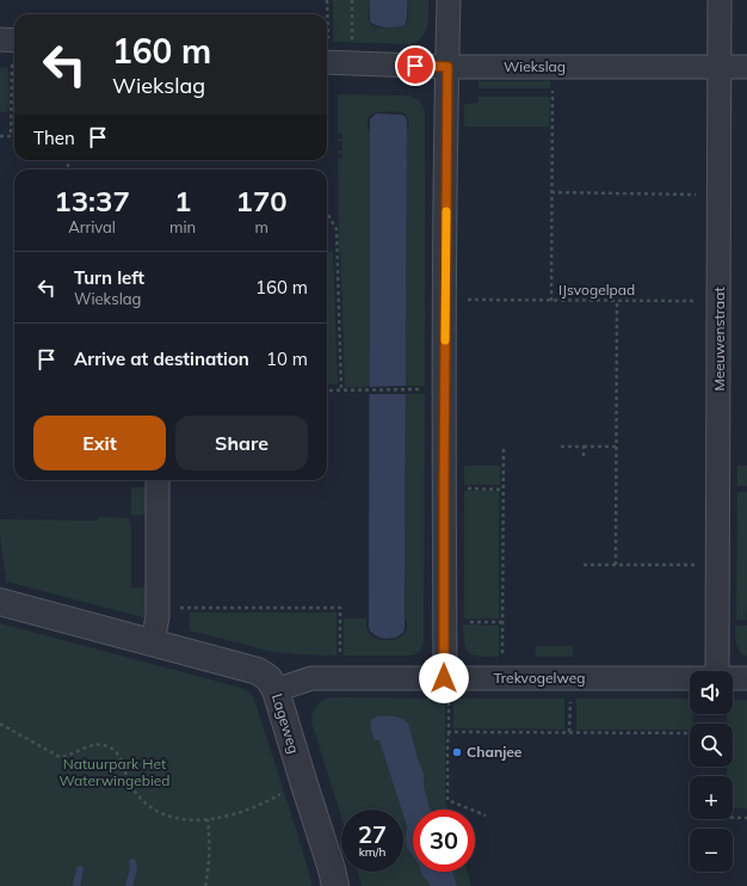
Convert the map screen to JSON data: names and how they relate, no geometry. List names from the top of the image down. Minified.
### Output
{"streets":{"street":["Wiekslag","Meeuwenstraat","Trekvogelweg","Lageweg"],"path":["IJsvogelpad"]},"crossings":[["Wiekslag","Meeuwenstraat"],["IJsvogelpad","Meeuwenstraat"],["Trekvogelweg","Lageweg"]],"parks":["Natuurpark Het Waterwingebied"],"places":["Chanjee"],"page":{"turn":["160 m","Wiekslag"],"then":"Then","eta":["13:37","Arrival","1","min","170","m"],"list":[{"name":"Turn left","note":"Wiekslag","value":"160 m"},{"name":"Arrive at destination","value":"10 m"}],"buttons":["Exit","Share"],"map_buttons":["+","−"],"speed":"27 km/h","limit":"30"}}
